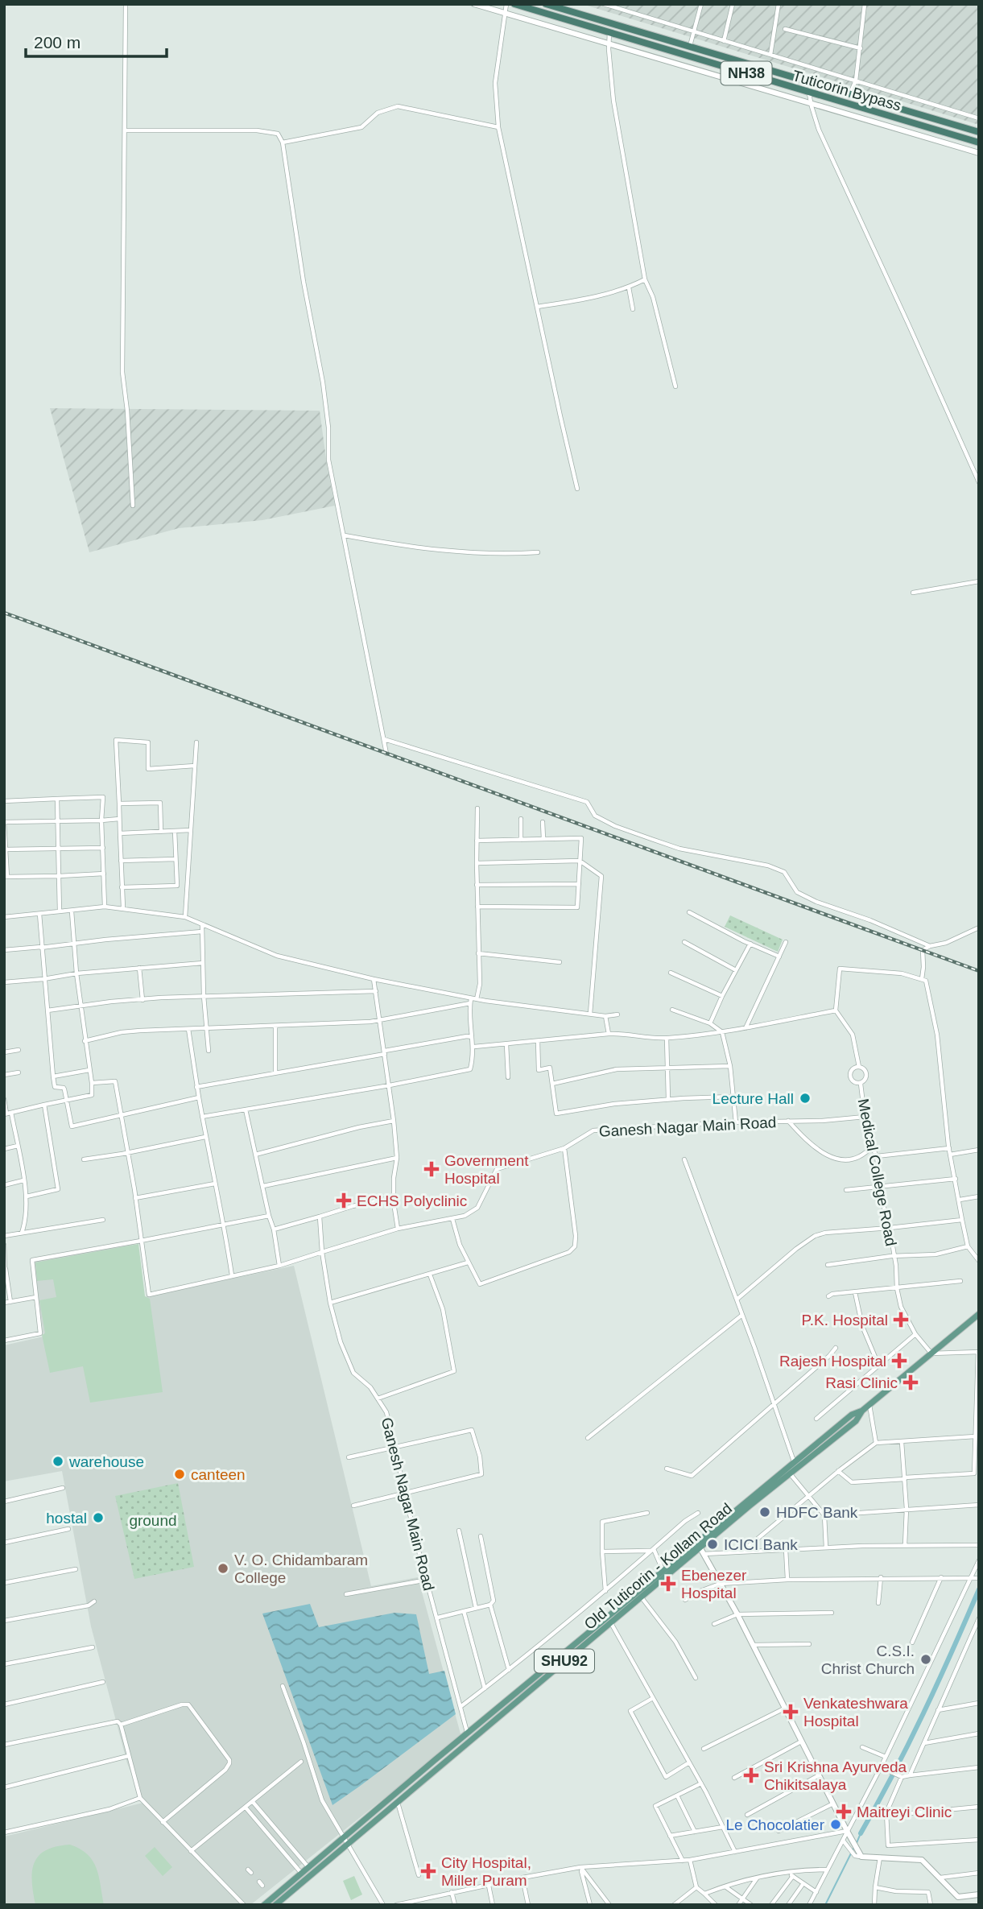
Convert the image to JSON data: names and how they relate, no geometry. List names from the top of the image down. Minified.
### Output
{"streets":{"highway":["NH38","Tuticorin Bypass"],"main road":["Old Tuticorin - Kollam Road","SHU92"],"street":["Ganesh Nagar Main Road","Medical College Road"]},"crossings":[["Ganesh Nagar Main Road","Medical College Road"],["Ganesh Nagar Main Road","Old Tuticorin - Kollam Road"],["Medical College Road","Old Tuticorin - Kollam Road"]],"parks":["ground"],"places":{"other":["Lecture Hall","warehouse","canteen","HDFC Bank","hostal","ICICI Bank","V. O. Chidambaram College","C.S.I. Christ Church","Le Chocolatier"],"health":["Government Hospital","ECHS Polyclinic","P.K. Hospital","Rajesh Hospital","Rasi Clinic","Ebenezer Hospital","Venkateshwara Hospital","Sri Krishna Ayurveda Chikitsalaya","Maitreyi Clinic","City Hospital, Miller Puram"]},"scale_bar":"200 m"}
